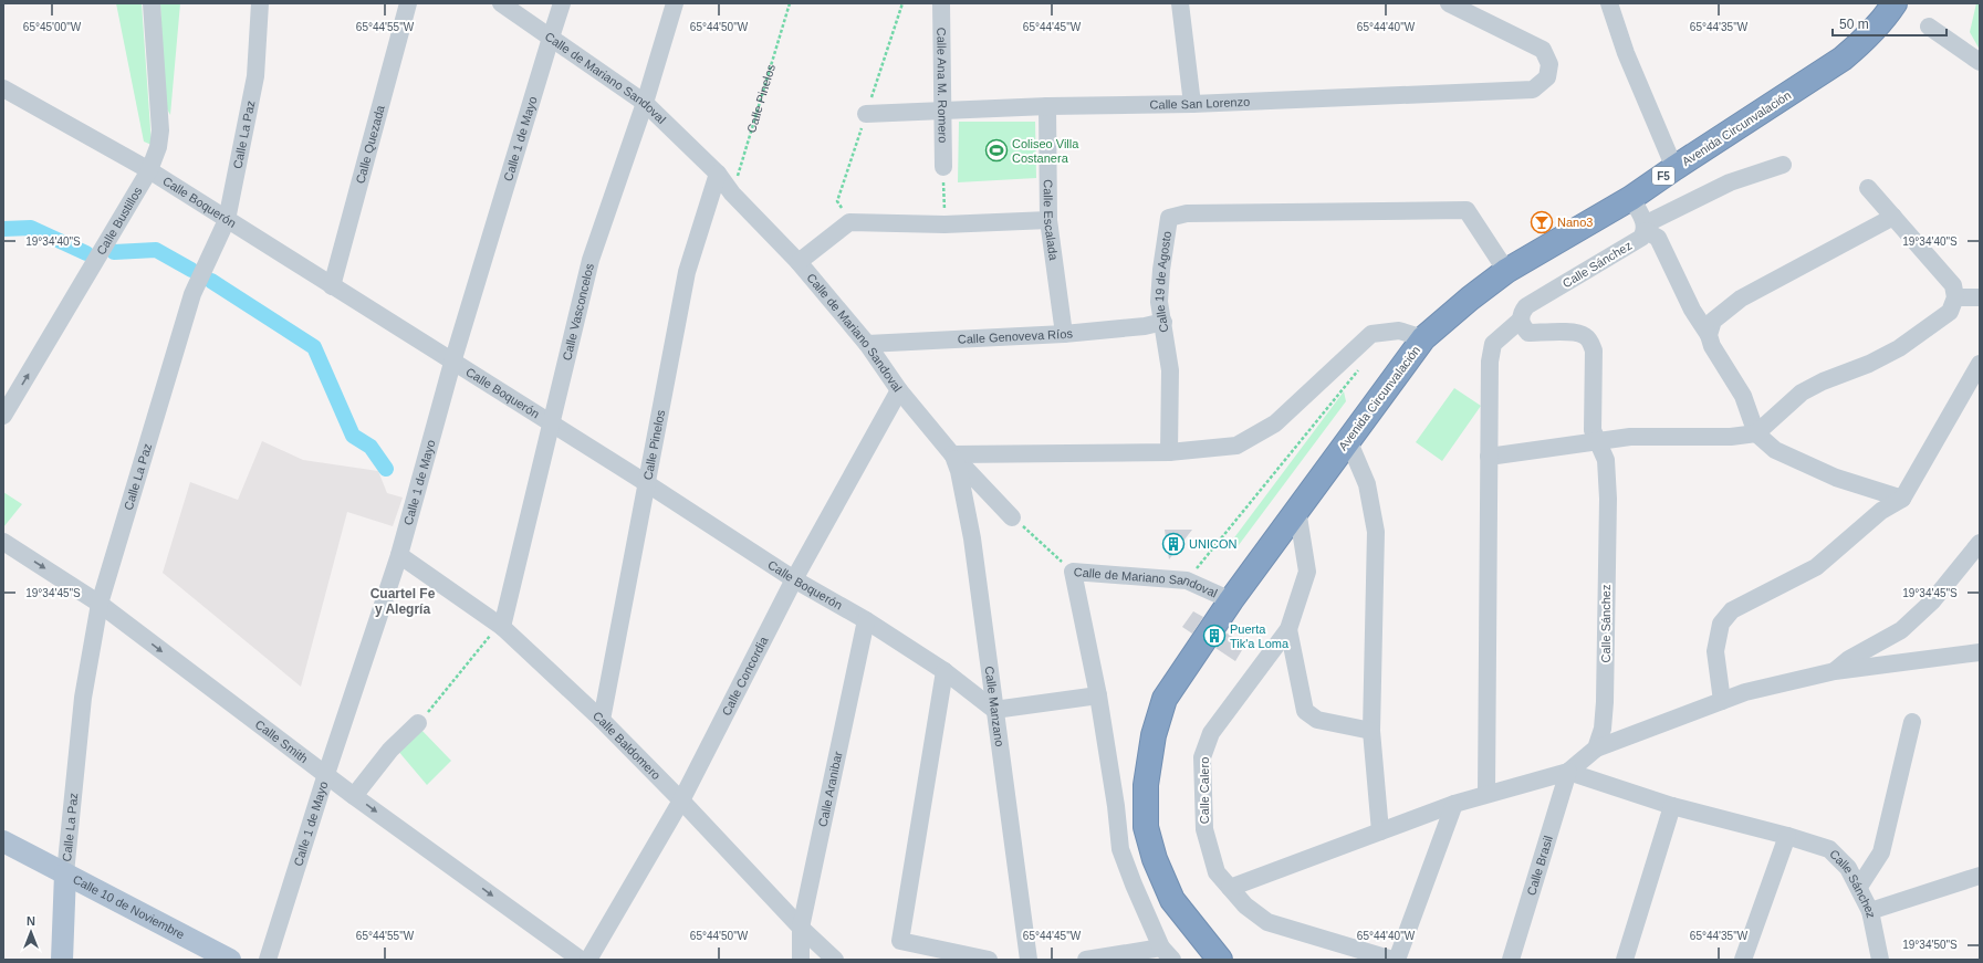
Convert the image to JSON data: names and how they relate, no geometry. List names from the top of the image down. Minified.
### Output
{"streets":{"highway":["Avenida Circunvalación","F5"],"main road":["Calle La Paz","Calle 10 de Noviembre"],"street":["Calle de Mariano Sandoval","Calle Ana M. Romero","Calle Pinelos","Calle San Lorenzo","Calle 1 de Mayo","Calle Quezada","Calle Boquerón","Calle Bustillos","Calle Escalada","Calle Sánchez","Calle 19 de Agosto","Calle Vasconcelos","Calle Genoveva Ríos","Calle Concordia","Calle Manzano","Calle Smith","Calle Baldomero","Calle Aranibar","Calle Calero","Calle Brasil"]},"crossings":[["Calle de Mariano Sandoval","Calle Pinelos"],["Calle de Mariano Sandoval","Avenida Circunvalación"],["Calle de Mariano Sandoval","Calle 1 de Mayo"],["Calle de Mariano Sandoval","Calle Vasconcelos"],["Calle de Mariano Sandoval","Calle Genoveva Ríos"],["Calle de Mariano Sandoval","Calle Concordia"],["Calle de Mariano Sandoval","Calle Manzano"],["Calle Ana M. Romero","Calle San Lorenzo"],["Calle Pinelos","Calle Boquerón"],["Calle Pinelos","Calle Baldomero"],["Calle San Lorenzo","Calle Escalada"],["Avenida Circunvalación","Calle 19 de Agosto"],["Avenida Circunvalación","Calle Calero"],["Calle La Paz","Calle Boquerón"],["Calle La Paz","Calle Smith"],["Calle La Paz","Calle 10 de Noviembre"],["Calle 1 de Mayo","Calle Boquerón"],["Calle 1 de Mayo","Calle Smith"],["Calle 1 de Mayo","Calle Baldomero"],["Calle Quezada","Calle Boquerón"],["Calle Boquerón","Calle Bustillos"],["Calle Boquerón","Calle Vasconcelos"],["Calle Boquerón","Calle Concordia"],["Calle Boquerón","Calle Manzano"],["Calle Boquerón","Calle Aranibar"],["Calle Escalada","Calle Genoveva Ríos"],["Calle Sánchez","Calle Brasil"],["Calle 19 de Agosto","Calle Genoveva Ríos"],["Calle Vasconcelos","Calle Baldomero"],["Calle Concordia","Calle Baldomero"],["Calle Baldomero","Calle Aranibar"]],"one_way":["Calle Bustillos","Calle Smith"],"districts":["Cuartel Fe y Alegría"],"places":{"sports":["Coliseo Villa Costanera"],"bar":["Nano3"],"building":["UNICON","Puerta Tik'a Loma"]},"scale_bar":"50 m","north":"top","coordinates":["65°45'00\"W","65°44'55\"W","65°44'50\"W","65°44'45\"W","65°44'40\"W","65°44'35\"W","19°34'40\"S","19°34'45\"S","19°34'50\"S"]}
